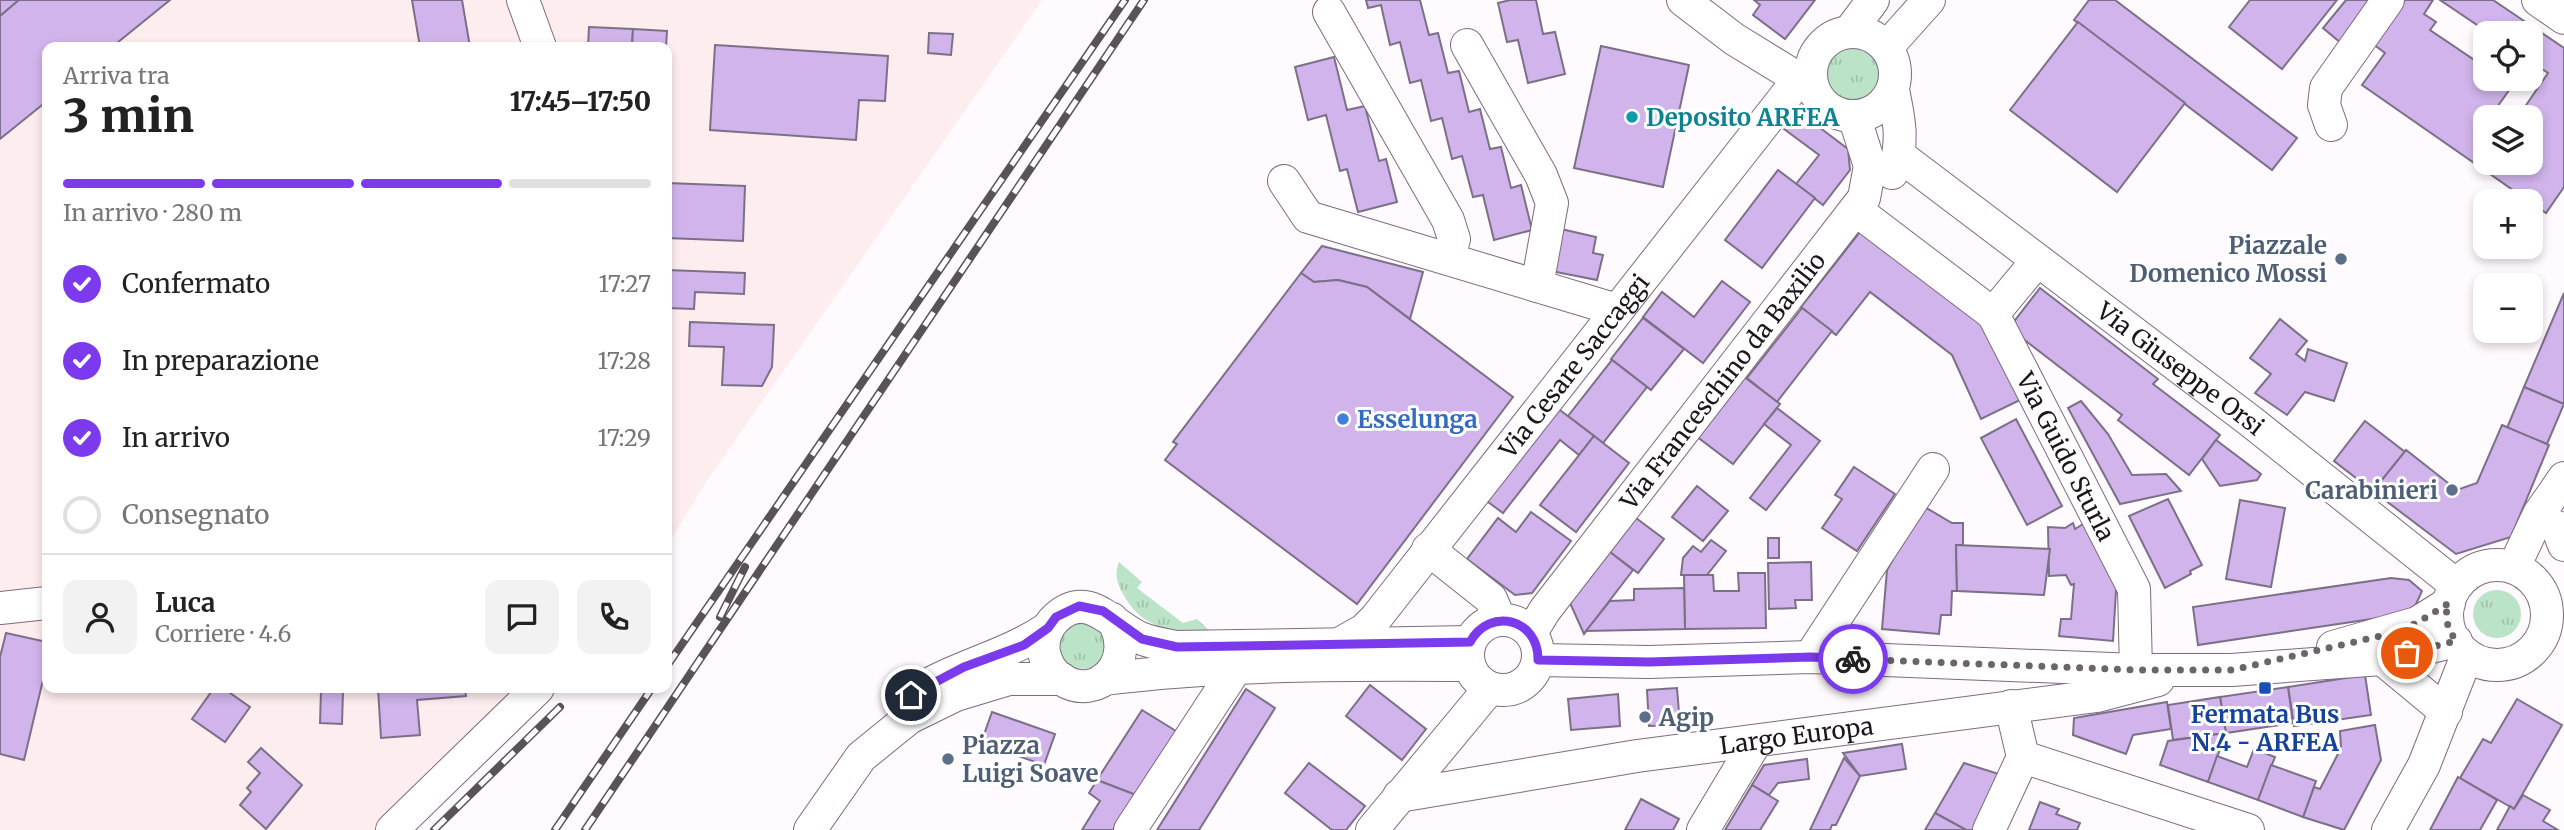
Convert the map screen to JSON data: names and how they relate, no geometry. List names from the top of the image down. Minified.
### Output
{"streets":{"street":["Via Cesare Saccaggi","Via Giuseppe Orsi","Via Franceschino da Baxilio","Via Guido Sturla","Largo Europa"]},"crossings":[["Via Cesare Saccaggi","Via Franceschino da Baxilio"],["Via Giuseppe Orsi","Largo Europa"],["Via Franceschino da Baxilio","Largo Europa"],["Via Guido Sturla","Largo Europa"]],"places":{"other":["Deposito ARFEA","Piazzale Domenico Mossi","Esselunga","Carabinieri","Agip","Piazza Luigi Soave"],"transit":["Fermata Bus N.4 - ARFEA"]},"page":{"map_buttons":["+","−"],"heading":["3 min","Arriva tra","17:45–17:50"],"panel":["Luca","Corriere · 4.6"],"bar":"In arrivo · 280 m","list":[["Confermato","17:27"],["In preparazione","17:28"],["In arrivo","17:29"],"Consegnato"]}}
